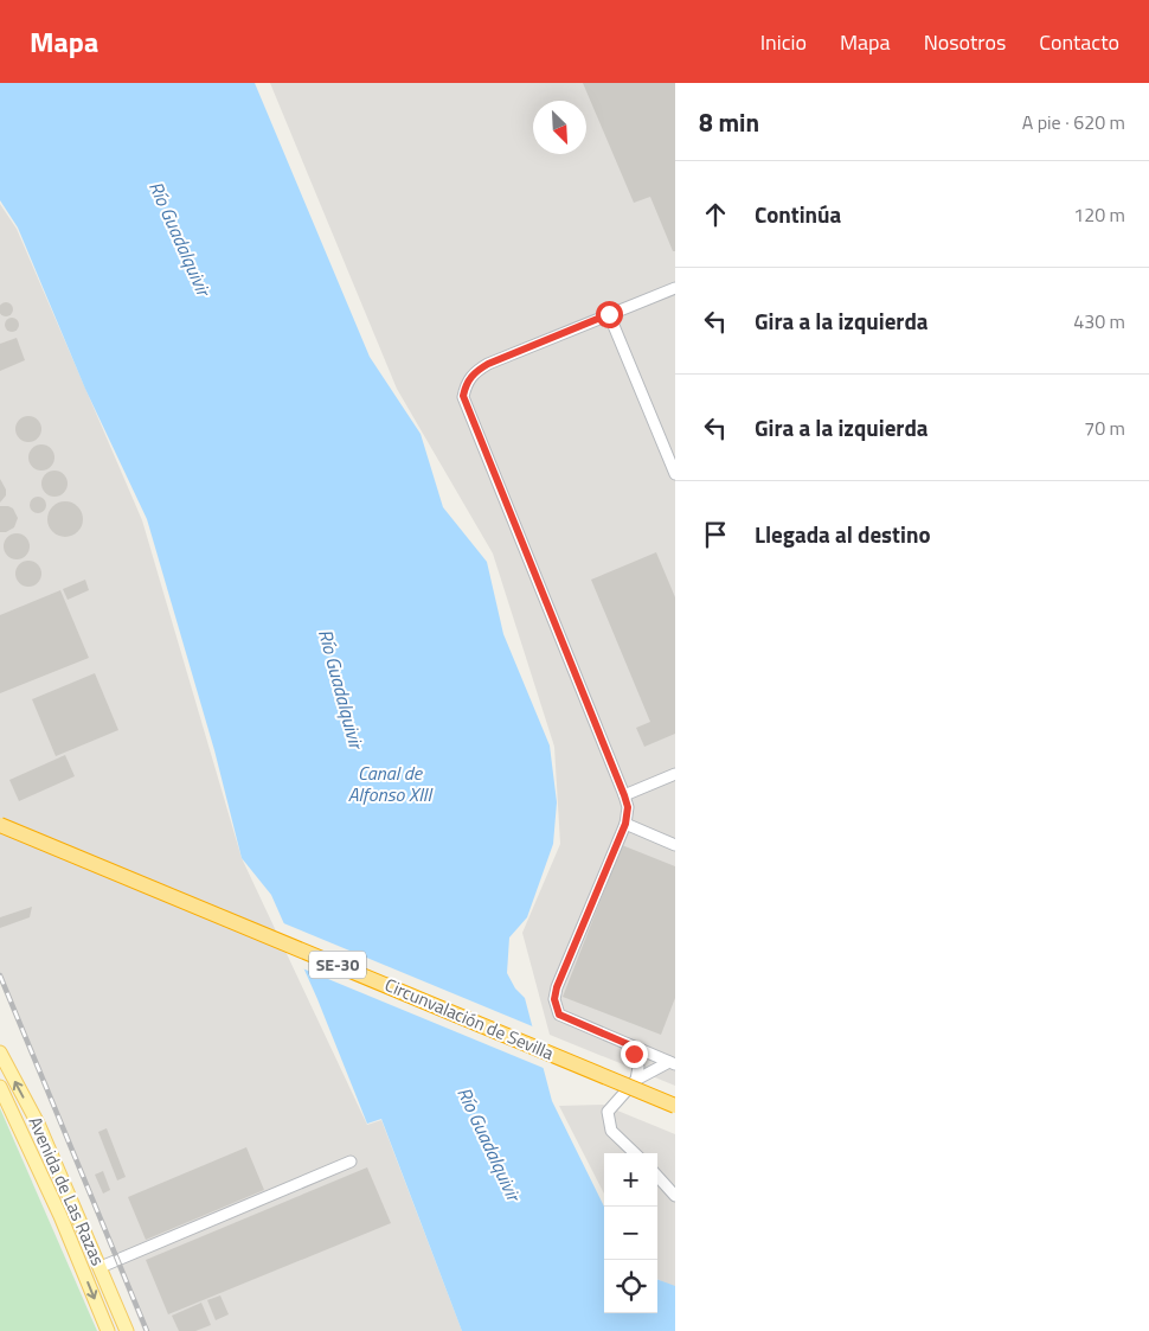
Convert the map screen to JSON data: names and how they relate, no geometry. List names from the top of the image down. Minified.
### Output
{"streets":{"highway":["SE-30","Circunvalación de Sevilla"],"main road":["Avenida de Las Razas"]},"water":["Río Guadalquivir","Canal de Alfonso XIII"],"north":"bottom right","page":{"header":"Mapa","nav":["Inicio","Mapa","Nosotros","Contacto"],"heading":["8 min","A pie · 620 m"],"list":[["Continúa","120 m"],["Gira a la izquierda","430 m"],["Gira a la izquierda","70 m"],"Llegada al destino"],"map_buttons":["+","−"]}}
